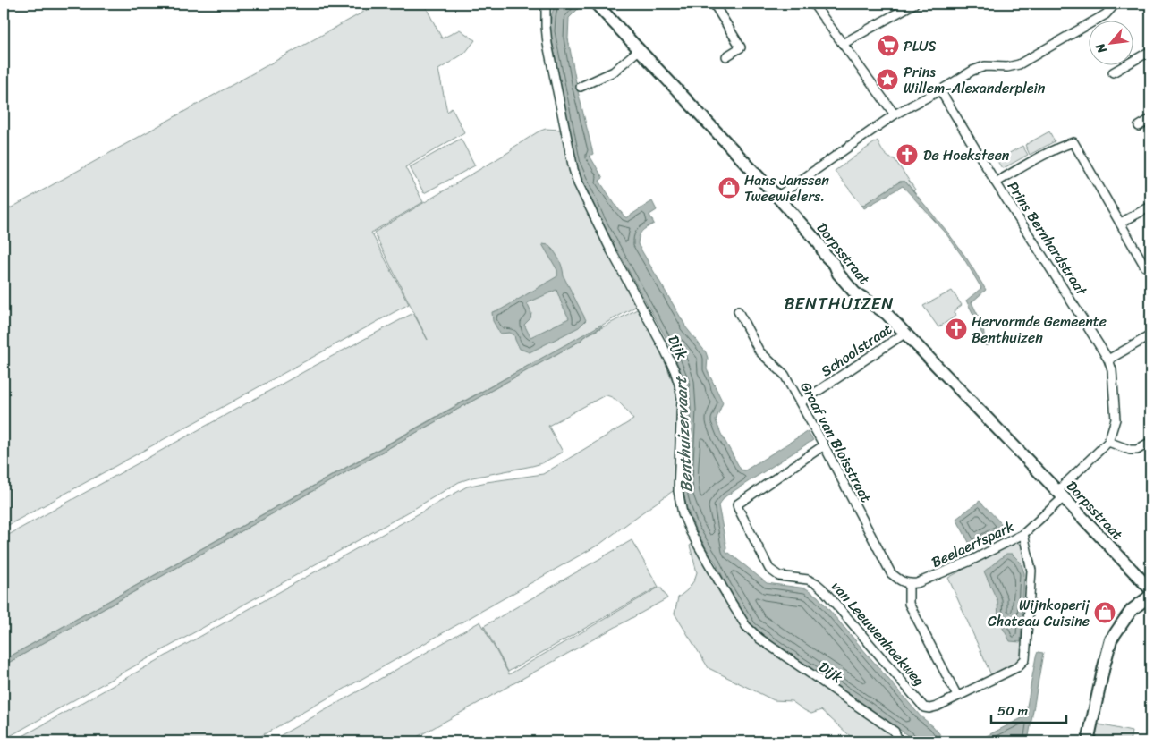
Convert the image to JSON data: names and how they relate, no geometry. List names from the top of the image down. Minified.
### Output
{"streets":{"street":["Prins Bernhardstraat","Dorpsstraat","Dijk","Schoolstraat","Graaf van Bloisstraat","Beelaertspark","van Leeuwenhoekweg"]},"crossings":[["Prins Bernhardstraat","Dorpsstraat"],["Prins Bernhardstraat","Beelaertspark"],["Dorpsstraat","Schoolstraat"],["Schoolstraat","Graaf van Bloisstraat"],["Graaf van Bloisstraat","Beelaertspark"],["Graaf van Bloisstraat","van Leeuwenhoekweg"],["Beelaertspark","van Leeuwenhoekweg"]],"districts":["BENTHUIZEN"],"water":["Benthuizervaart"],"places":{"supermarket":["PLUS"],"place":["Prins Willem-Alexanderplein"],"church":["De Hoeksteen","Hervormde Gemeente Benthuizen"],"shop":["Hans Janssen Tweewielers.","Wijnkoperij Chateau Cuisine"]},"scale_bar":"50 m","north":"bottom left"}
